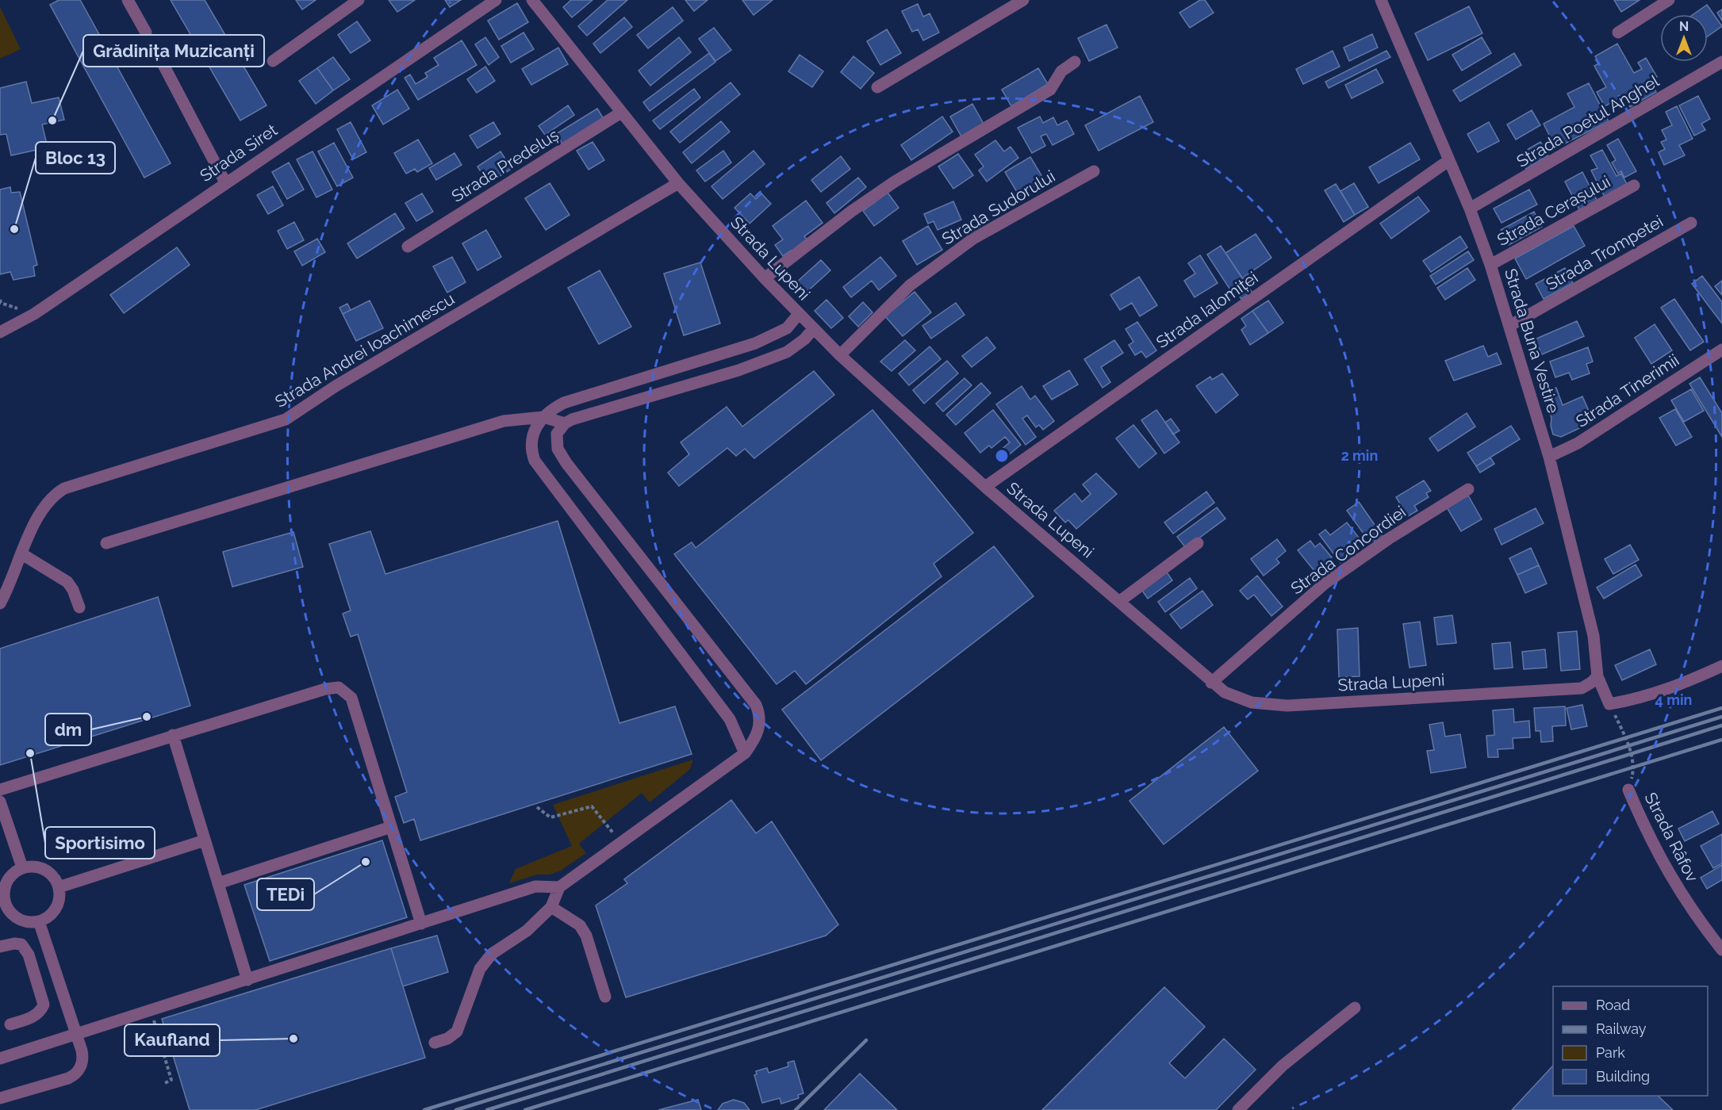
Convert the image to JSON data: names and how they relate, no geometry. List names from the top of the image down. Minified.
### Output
{"streets":{"street":["Strada Poetul Anghel","Strada Siret","Strada Predeluș","Strada Sudorului","Strada Cerașului","Strada Trompetei","Strada Lupeni","Strada Ialomiței","Strada Buna Vestire","Strada Andrei Ioachimescu","Strada Tinerimii","Strada Concordiei","Strada Râfov"]},"crossings":[["Strada Poetul Anghel","Strada Buna Vestire"],["Strada Predeluș","Strada Lupeni"],["Strada Sudorului","Strada Lupeni"],["Strada Cerașului","Strada Buna Vestire"],["Strada Trompetei","Strada Buna Vestire"],["Strada Lupeni","Strada Ialomiței"],["Strada Lupeni","Strada Buna Vestire"],["Strada Lupeni","Strada Andrei Ioachimescu"],["Strada Lupeni","Strada Concordiei"],["Strada Ialomiței","Strada Buna Vestire"],["Strada Buna Vestire","Strada Tinerimii"],["Strada Buna Vestire","Strada Râfov"]],"places":["Grădinița Muzicanți","Bloc 13","dm","Sportisimo","TEDi","Kaufland"],"legend":["Road","Railway","Park","Building"],"north":"top","rings":["2 min","4 min"]}
